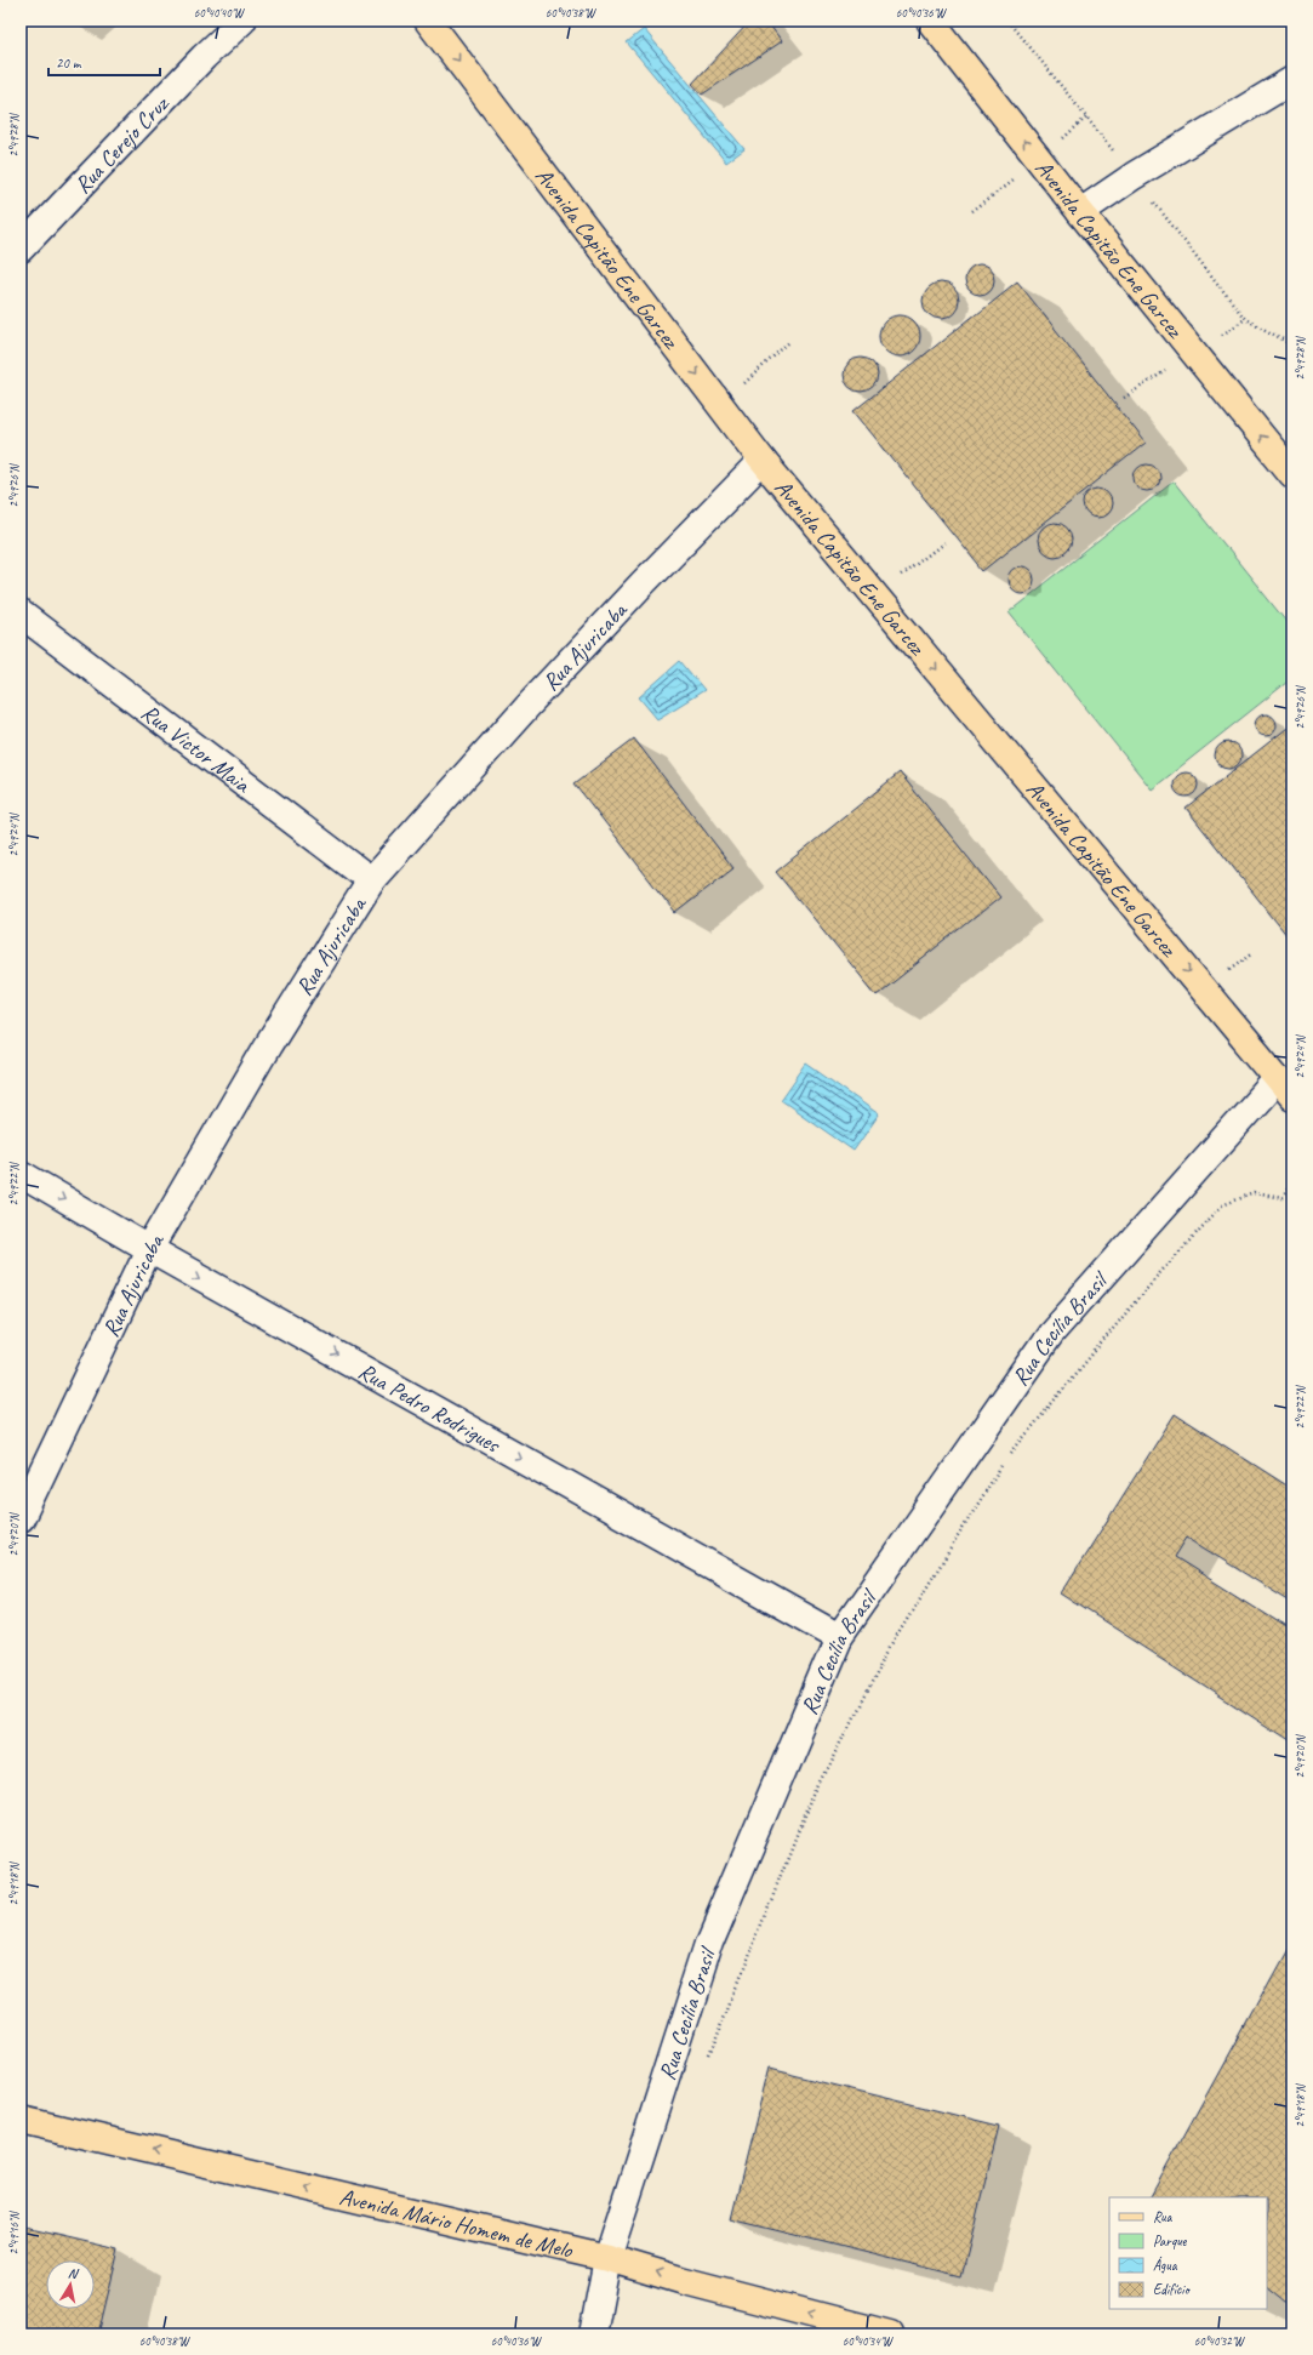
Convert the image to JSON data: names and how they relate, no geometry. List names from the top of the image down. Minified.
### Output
{"streets":{"main road":["Avenida Capitão Ene Garcez","Avenida Mário Homem de Melo"],"street":["Rua Cerejo Cruz","Rua Ajuricaba","Rua Victor Maia","Rua Cecília Brasil","Rua Pedro Rodrigues"]},"crossings":[["Avenida Capitão Ene Garcez","Rua Ajuricaba"],["Avenida Capitão Ene Garcez","Rua Cecília Brasil"],["Rua Ajuricaba","Rua Victor Maia"],["Rua Ajuricaba","Rua Pedro Rodrigues"],["Rua Cecília Brasil","Rua Pedro Rodrigues"],["Rua Cecília Brasil","Avenida Mário Homem de Melo"]],"one_way":["Rua Pedro Rodrigues","Avenida Mário Homem de Melo"],"legend":["Rua","Parque","Água","Edifício"],"scale_bar":"20 m","north":"top","coordinates":["60°40'40\"W","60°40'38\"W","60°40'36\"W","2°49'28\"N","2°49'26\"N","2°49'24\"N","2°49'22\"N","2°49'20\"N","2°49'18\"N","2°49'16\"N","60°40'34\"W","60°40'32\"W"]}
